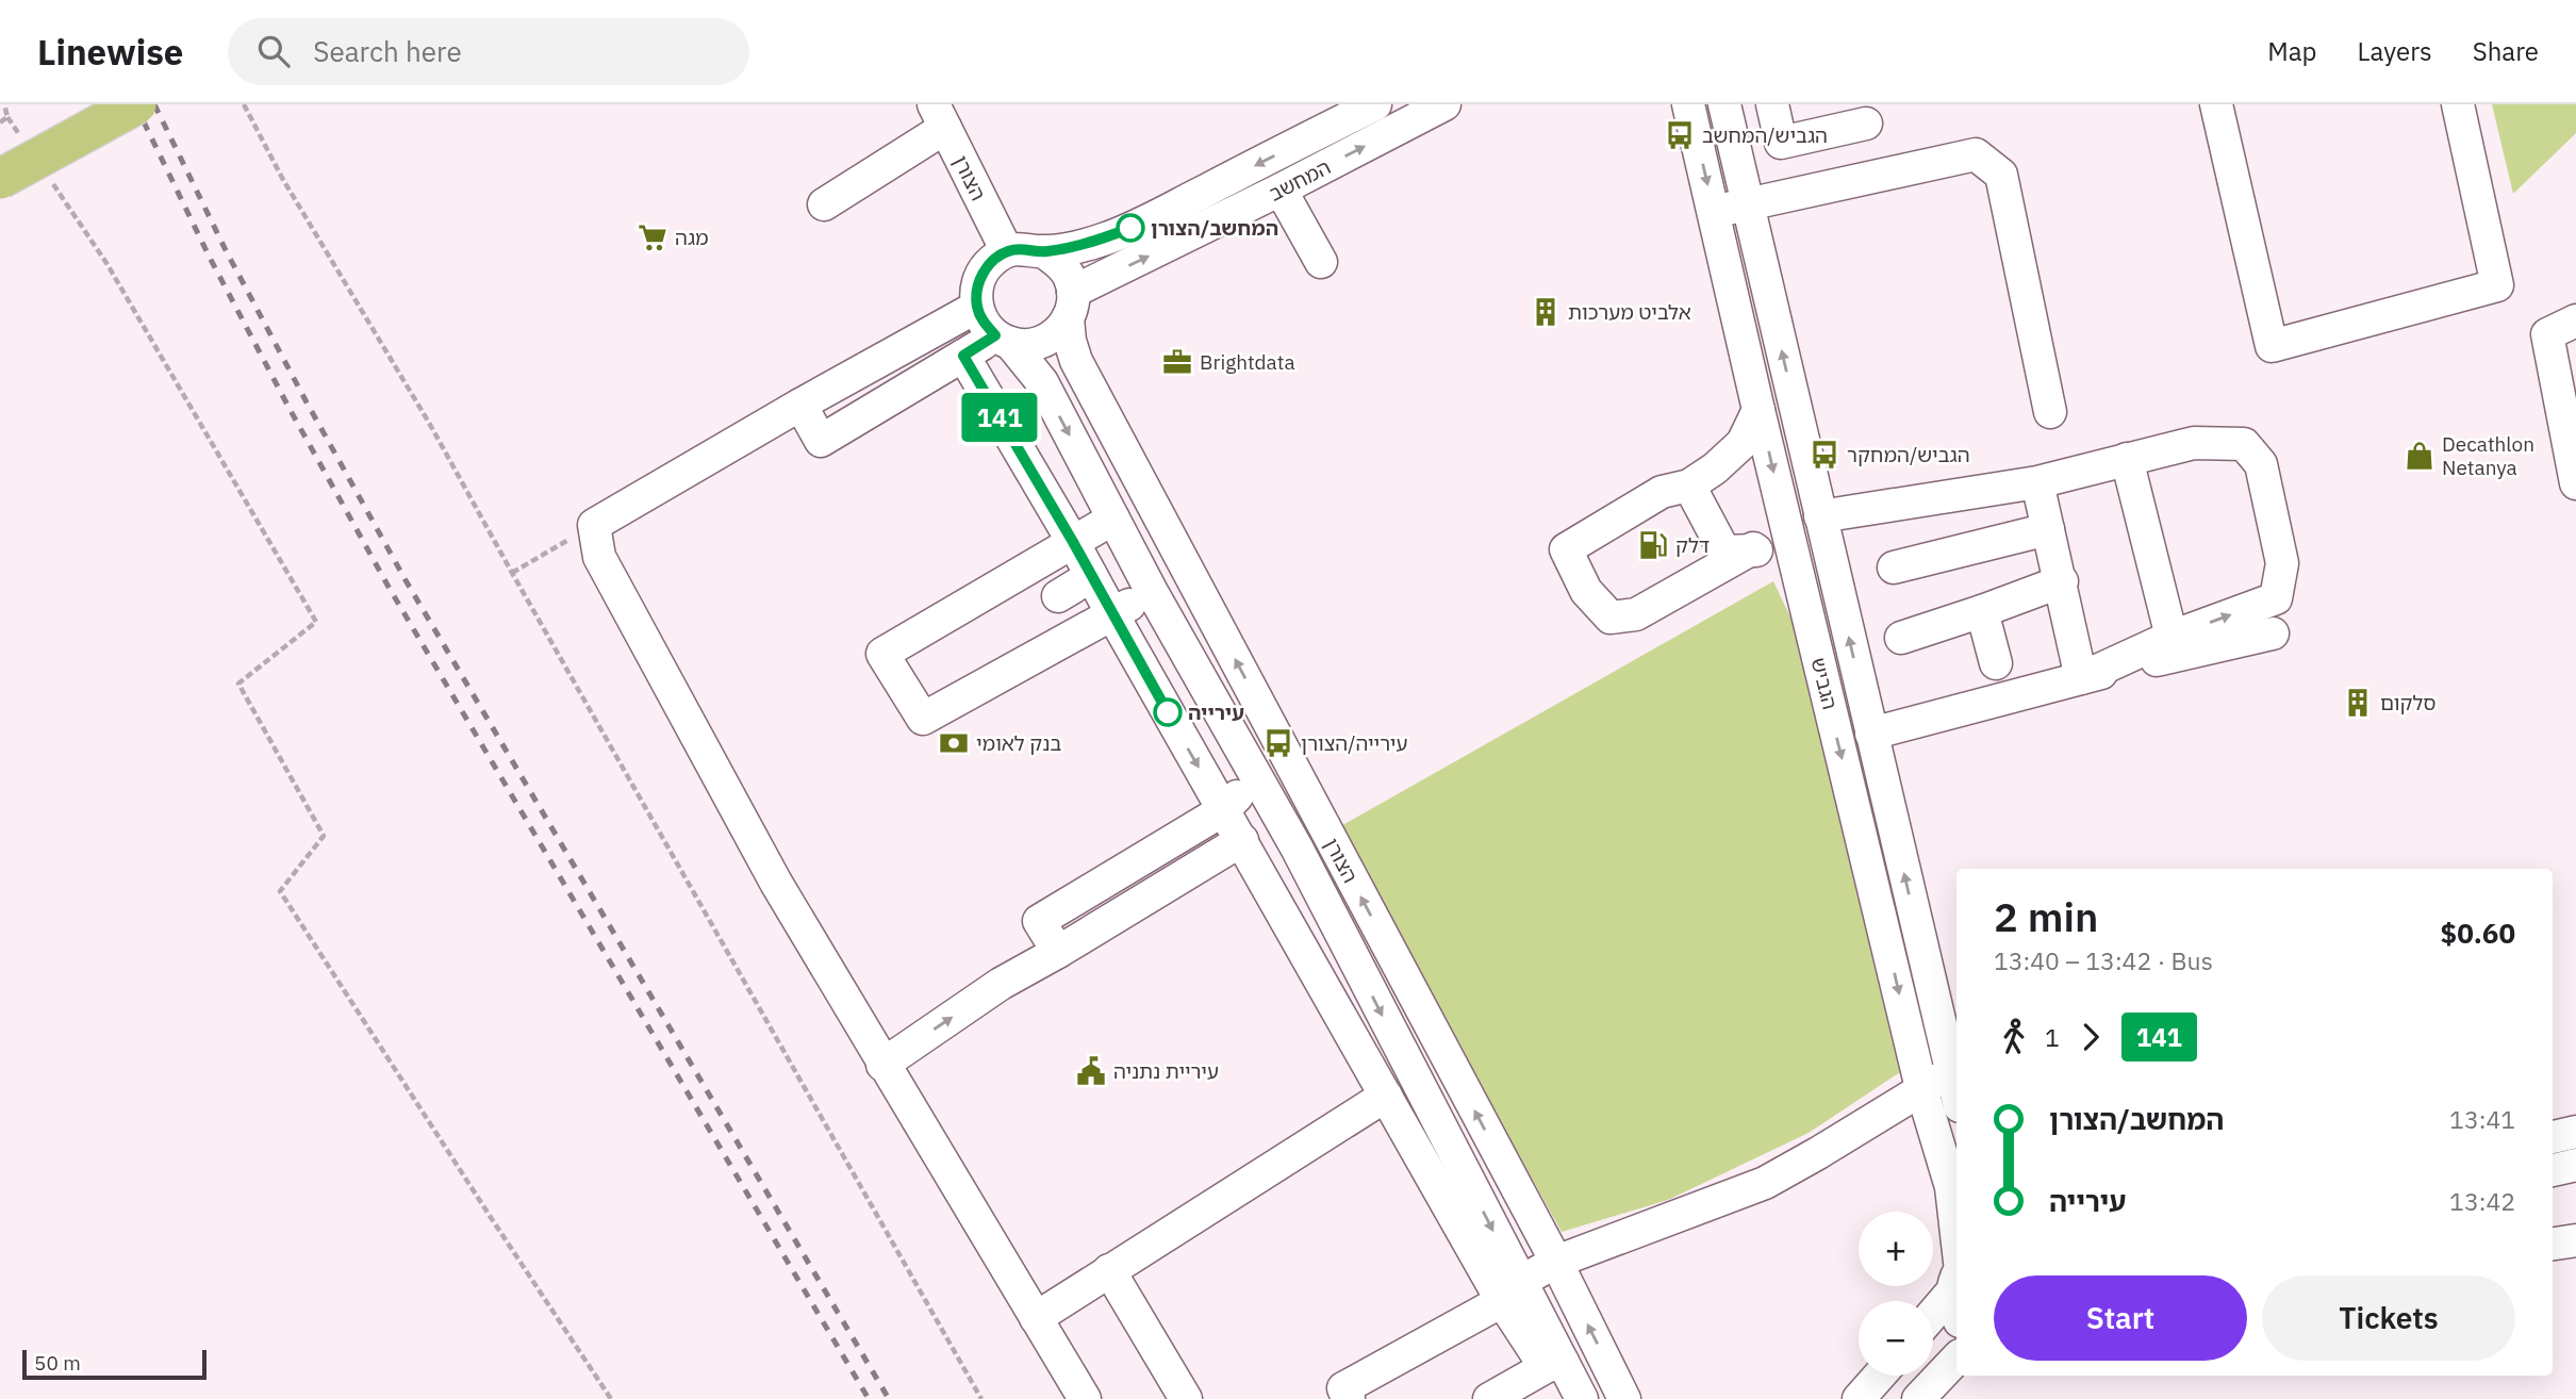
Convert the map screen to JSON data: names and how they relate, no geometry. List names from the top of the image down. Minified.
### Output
{"streets":{"street":["הצורן","המחשב","הגביש"]},"crossings":[["הצורן","המחשב"]],"places":{"bus stop":["הגביש/המחשב","הגביש/המחקר","עירייה/הצורן"],"other":["המחשב/הצורן","עירייה"],"supermarket":["מגה"],"building":["אלביט מערכות","סלקום"],"office":["Brightdata"],"shop":["Decathlon Netanya"],"fuel station":["דלק"],"bank":["בנק לאומי"],"public building":["עיריית נתניה"]},"lines":["bus line 141"],"scale_bar":"50 m","page":{"header":"Linewise","search":"Search here","nav":["Map","Layers","Share"],"on_map":"141","heading":["2 min","13:40 – 13:42 · Bus","$0.60"],"legs":["1","141"],"list":[{"name":"המחשב/הצורן","value":"13:41"},{"name":"עירייה","value":"13:42"}],"map_buttons":["+","−"],"buttons":["Start","Tickets"],"scale":"50 m"}}
